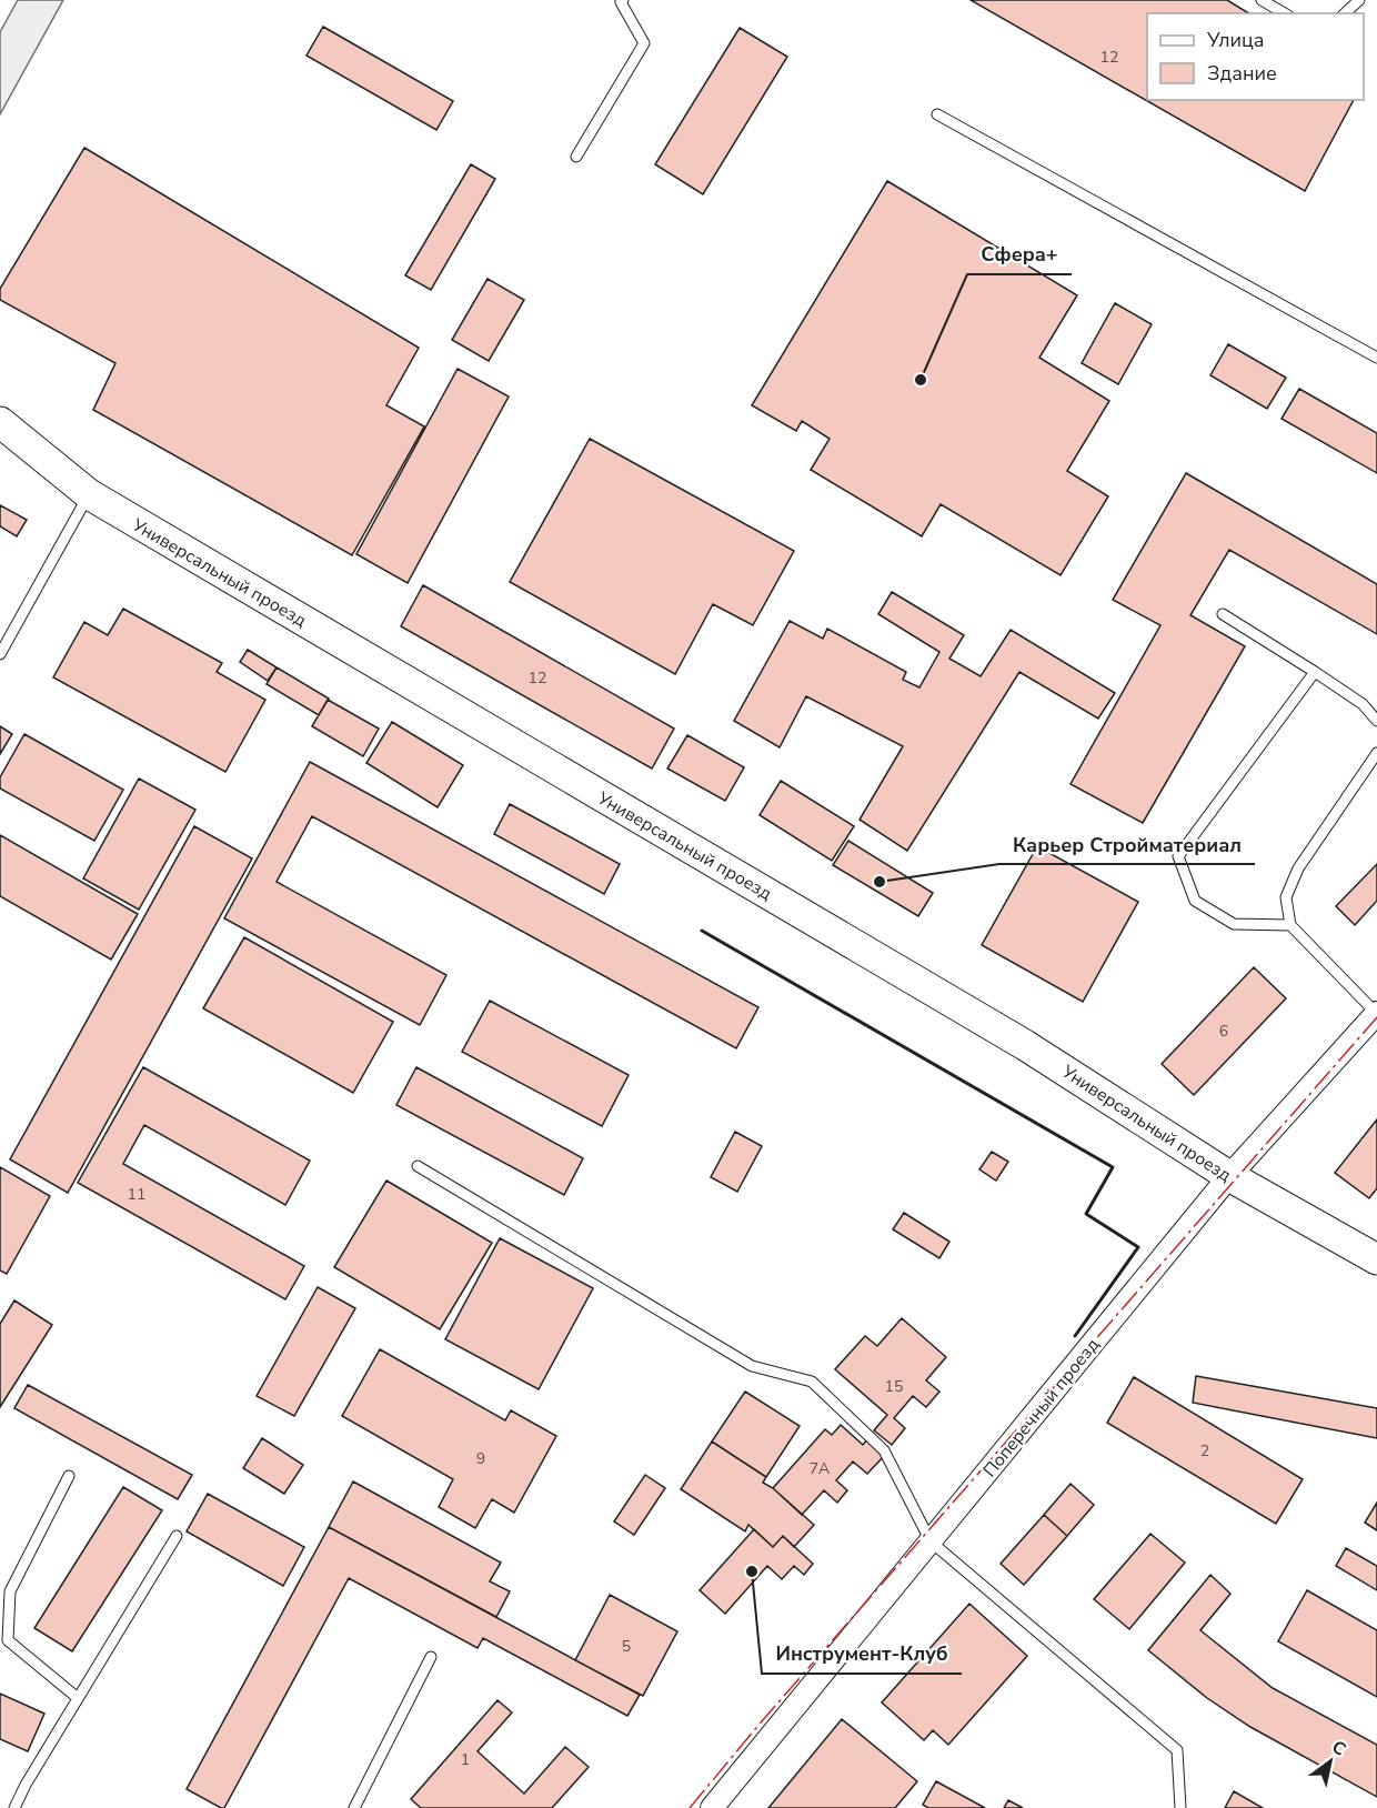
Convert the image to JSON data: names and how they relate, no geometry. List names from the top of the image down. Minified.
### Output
{"streets":{"street":["Универсальный проезд","Поперечный проезд"]},"crossings":[["Универсальный проезд","Поперечный проезд"]],"places":["Сфера+","Карьер Стройматериал","Инструмент-Клуб"],"house_numbers":["12","12","6","11","15","2","9","7А","5","1"],"legend":["Улица","Здание"],"north":"top right"}
